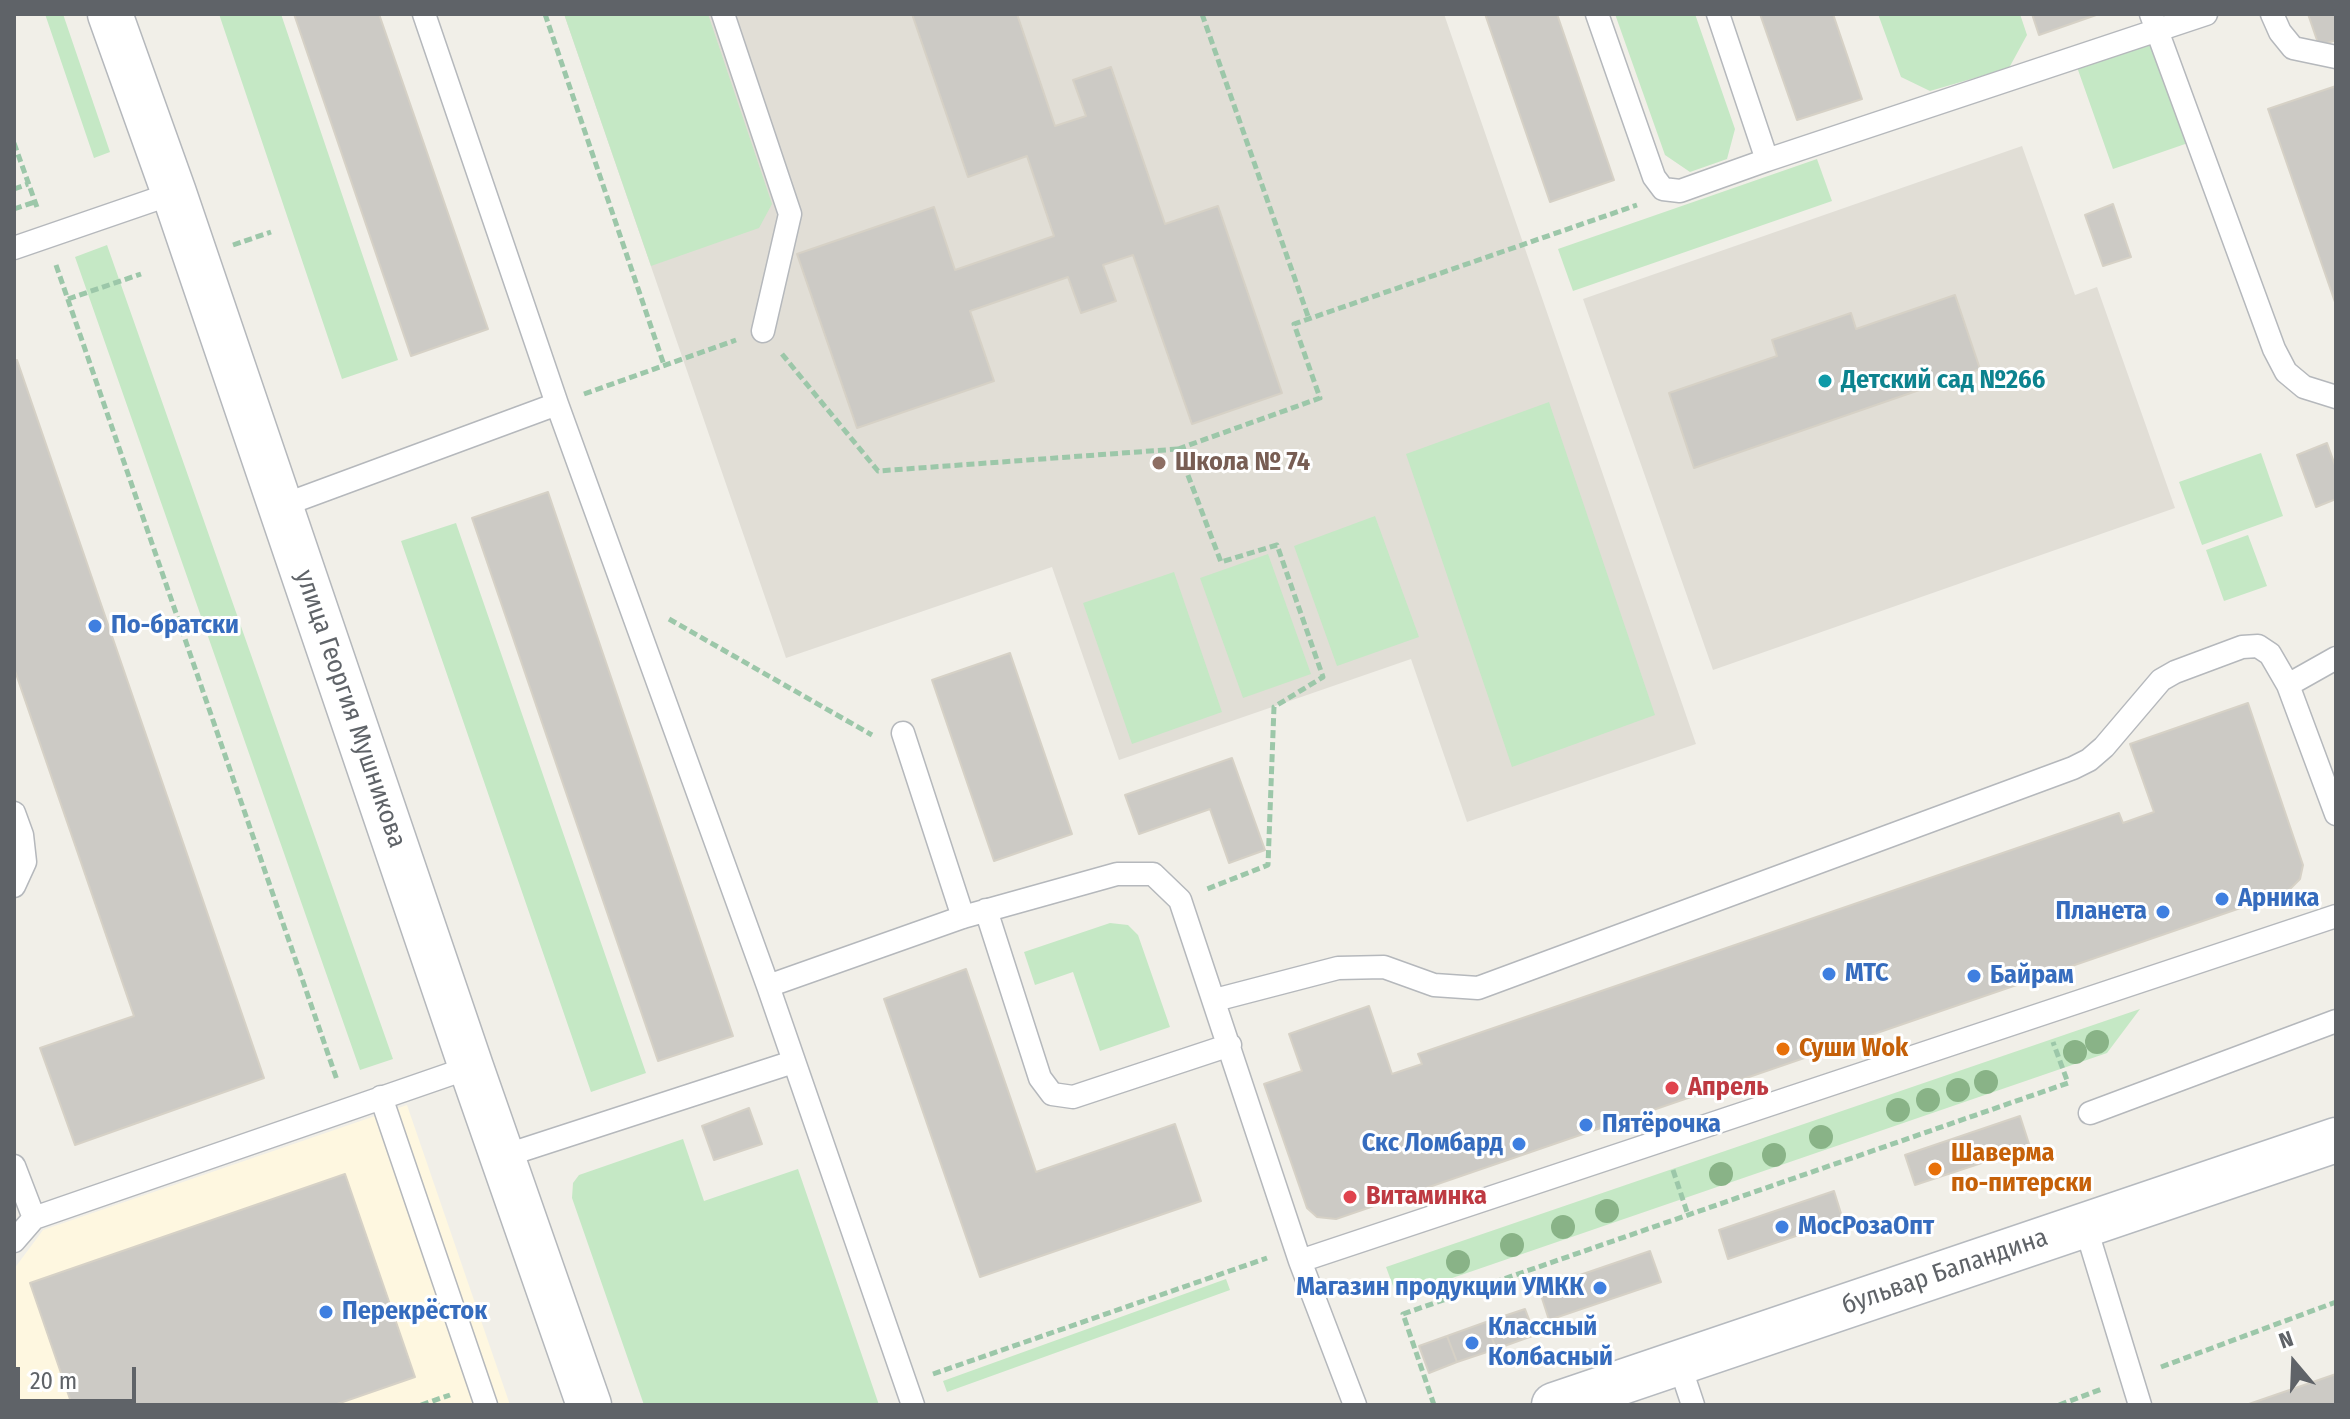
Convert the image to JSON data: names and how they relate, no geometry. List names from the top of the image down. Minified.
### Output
{"streets":{"street":["улица Георгия Мушникова","бульвар Баландина"]},"places":["Детский сад №266","Школа № 74","По-братски","Арника","Планета","МТС","Байрам","Суши Wok","Апрель","Пятёрочка","Скс Ломбард","Шаверма по-питерски","Витаминка","МосРозаОпт","Магазин продукции УМКК","Перекрёсток","Классный Колбасный"],"scale_bar":"20 m","north":"top"}
